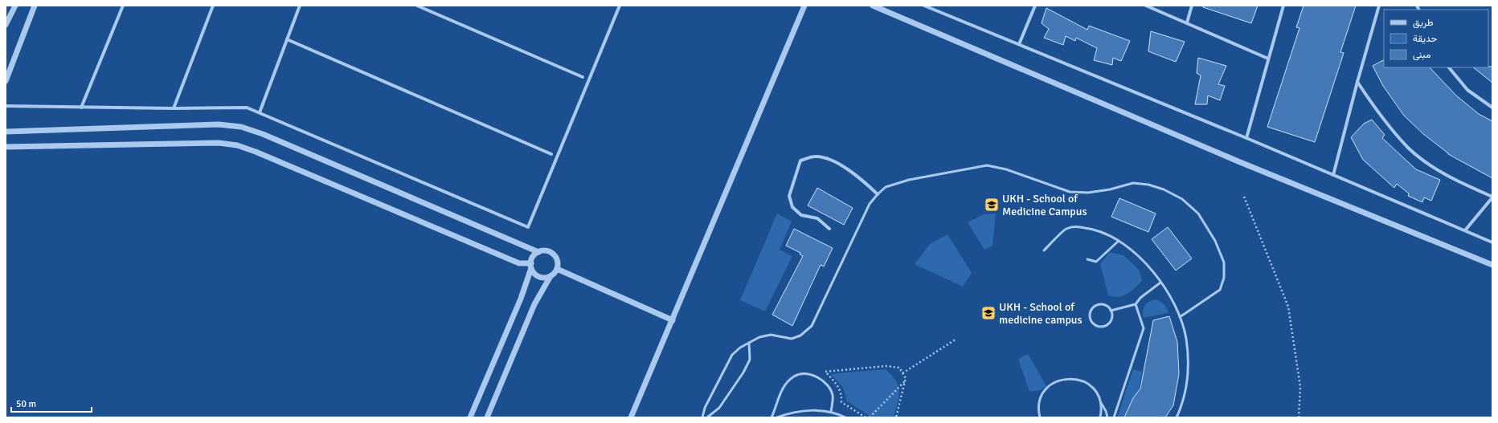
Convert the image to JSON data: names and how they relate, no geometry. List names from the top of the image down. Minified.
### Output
{"places":{"school or university":["UKH - School of Medicine Campus","UKH - School of medicine campus"]},"legend":["طريق","حديقة","مبنى"],"scale_bar":"50 m"}
